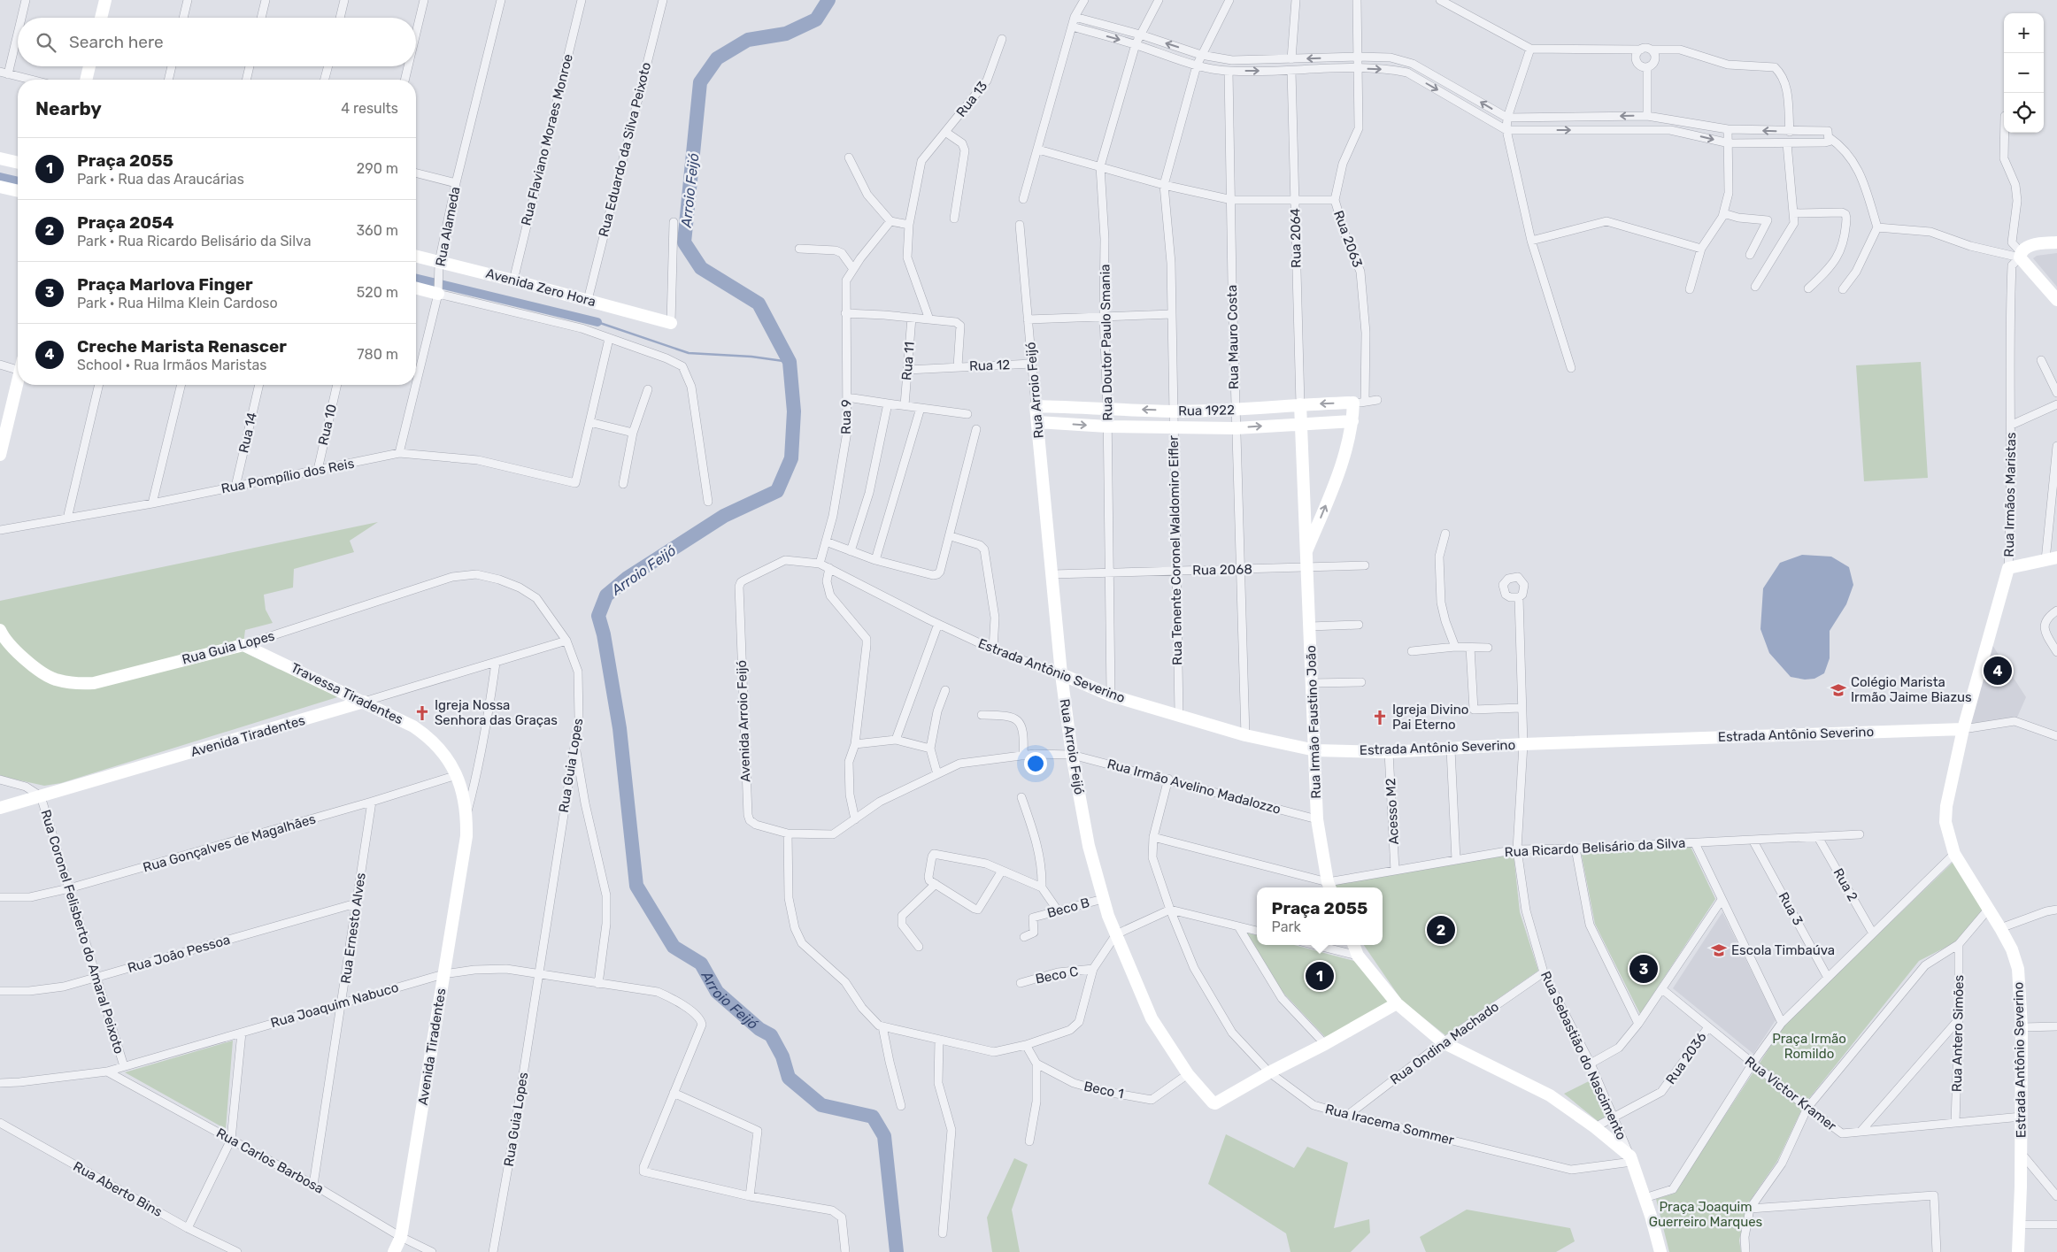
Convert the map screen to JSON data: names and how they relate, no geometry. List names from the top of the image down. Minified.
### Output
{"streets":{"street":["Rua 13","Rua Flaviano Moraes Monroe","Rua Eduardo da Silva Peixoto","Rua Alameda","Rua 2064","Rua 2063","Avenida Zero Hora","Rua Mauro Costa","Rua Doutor Paulo Smania","Rua 11","Rua 12","Rua Arroio Feijó","Rua 1922","Rua 9","Rua 10","Rua 14","Rua Pompílio dos Reis","Rua Irmãos Maristas","Rua Tenente Coronel Waldomiro Eifler","Rua 2068","Rua Guia Lopes","Estrada Antônio Severino","Travessa Tiradentes","Avenida Arroio Feijó","Rua Irmão Faustino João","Avenida Tiradentes","Rua Irmão Avelino Madalozzo","Acesso M2","Rua Gonçalves de Magalhães","Rua Ricardo Belisário da Silva","Rua 2","Beco B","Rua 3","Rua Ernesto Alves","Rua Coronel Felisberto do Amaral Peixoto","Rua João Pessoa","Beco C","Rua Joaquim Nabuco","Rua Antero Simões","Rua Ondina Machado","Rua Sebastião do Nascimento","Rua 2036","Beco 1","Rua Victor Kramer","Rua Iracema Sommer","Rua Carlos Barbosa","Rua Aberto Bins"]},"crossings":[["Rua 13","Rua 12"],["Rua Flaviano Moraes Monroe","Avenida Zero Hora"],["Rua Eduardo da Silva Peixoto","Avenida Zero Hora"],["Rua Alameda","Avenida Zero Hora"],["Rua Alameda","Rua Pompílio dos Reis"],["Rua 2064","Rua 1922"],["Rua 2064","Rua Irmão Faustino João"],["Rua 2063","Rua 1922"],["Rua 2063","Rua Irmão Faustino João"],["Rua Mauro Costa","Rua 1922"],["Rua Mauro Costa","Rua 2068"],["Rua Mauro Costa","Estrada Antônio Severino"],["Rua Doutor Paulo Smania","Rua 1922"],["Rua Doutor Paulo Smania","Rua 2068"],["Rua Doutor Paulo Smania","Estrada Antônio Severino"],["Rua 11","Rua 12"],["Rua 12","Rua Arroio Feijó"],["Rua 12","Rua 9"],["Rua Arroio Feijó","Rua 1922"],["Rua Arroio Feijó","Rua 2068"],["Rua Arroio Feijó","Estrada Antônio Severino"],["Rua Arroio Feijó","Rua Irmão Avelino Madalozzo"],["Rua Arroio Feijó","Beco B"],["Rua Arroio Feijó","Beco 1"],["Rua Arroio Feijó","Rua Iracema Sommer"],["Rua 1922","Rua Tenente Coronel Waldomiro Eifler"],["Rua 1922","Rua Irmão Faustino João"],["Rua 9","Estrada Antônio Severino"],["Rua 10","Rua Pompílio dos Reis"],["Rua 14","Rua Pompílio dos Reis"],["Rua Irmãos Maristas","Estrada Antônio Severino"],["Rua Tenente Coronel Waldomiro Eifler","Rua 2068"],["Rua Tenente Coronel Waldomiro Eifler","Estrada Antônio Severino"],["Rua 2068","Rua Irmão Faustino João"],["Rua Guia Lopes","Travessa Tiradentes"],["Rua Guia Lopes","Avenida Tiradentes"],["Rua Guia Lopes","Rua Joaquim Nabuco"],["Estrada Antônio Severino","Avenida Arroio Feijó"],["Estrada Antônio Severino","Rua Irmão Faustino João"],["Estrada Antônio Severino","Acesso M2"],["Estrada Antônio Severino","Rua Sebastião do Nascimento"],["Estrada Antônio Severino","Rua Victor Kramer"],["Travessa Tiradentes","Avenida Tiradentes"],["Travessa Tiradentes","Rua Gonçalves de Magalhães"],["Avenida Arroio Feijó","Rua Irmão Avelino Madalozzo"],["Rua Irmão Faustino João","Rua Irmão Avelino Madalozzo"],["Rua Irmão Faustino João","Rua Ricardo Belisário da Silva"],["Avenida Tiradentes","Rua Gonçalves de Magalhães"],["Avenida Tiradentes","Rua Coronel Felisberto do Amaral Peixoto"],["Avenida Tiradentes","Rua Joaquim Nabuco"],["Avenida Tiradentes","Rua Carlos Barbosa"],["Rua Irmão Avelino Madalozzo","Rua Iracema Sommer"],["Acesso M2","Rua Ricardo Belisário da Silva"],["Rua Gonçalves de Magalhães","Rua Ernesto Alves"],["Rua Gonçalves de Magalhães","Rua Coronel Felisberto do Amaral Peixoto"],["Rua Ricardo Belisário da Silva","Rua 2"],["Rua Ricardo Belisário da Silva","Rua 3"],["Rua Ricardo Belisário da Silva","Rua Sebastião do Nascimento"],["Rua Ricardo Belisário da Silva","Rua Iracema Sommer"],["Rua Ernesto Alves","Rua João Pessoa"],["Rua Ernesto Alves","Rua Joaquim Nabuco"],["Rua Ernesto Alves","Rua Carlos Barbosa"],["Rua Coronel Felisberto do Amaral Peixoto","Rua João Pessoa"],["Rua Coronel Felisberto do Amaral Peixoto","Rua Joaquim Nabuco"],["Rua Joaquim Nabuco","Rua Carlos Barbosa"],["Rua Antero Simões","Rua Victor Kramer"],["Rua Ondina Machado","Rua Sebastião do Nascimento"],["Rua Ondina Machado","Rua Iracema Sommer"],["Rua Sebastião do Nascimento","Rua 2036"],["Rua Sebastião do Nascimento","Rua Iracema Sommer"],["Rua 2036","Rua Victor Kramer"]],"water":["Arroio Feijó"],"parks":["Praça Irmão Romildo","Praça Joaquim Guerreiro Marques"],"places":{"school or university":["Colégio Marista Irmão Jaime Biazus","Escola Timbaúva"],"church":["Igreja Nossa Senhora das Graças","Igreja Divino Pai Eterno"]},"page":{"map_buttons":["+","−"],"search":"Search here","heading":["Nearby","4 results"],"list":[{"mark":"1","name":"Praça 2055","note":"Park · Rua das Araucárias","value":"290 m"},{"mark":"2","name":"Praça 2054","note":"Park · Rua Ricardo Belisário da Silva","value":"360 m"},{"mark":"3","name":"Praça Marlova Finger","note":"Park · Rua Hilma Klein Cardoso","value":"520 m"},{"mark":"4","name":"Creche Marista Renascer","note":"School · Rua Irmãos Maristas","value":"780 m"}],"pins":["4","2","3","1"],"popup":["Praça 2055","Park"]}}
